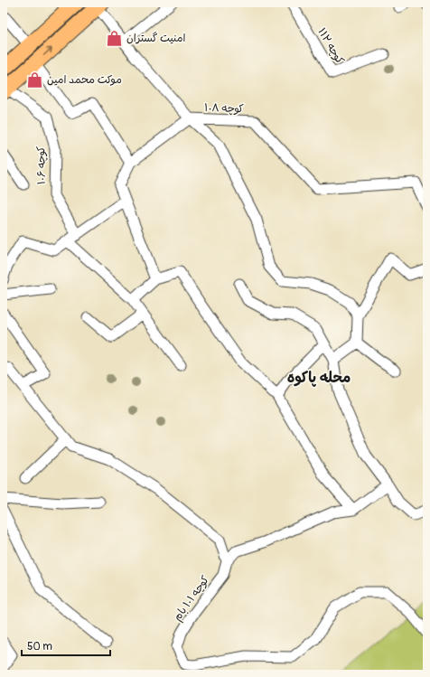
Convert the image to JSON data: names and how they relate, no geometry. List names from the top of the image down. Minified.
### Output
{"streets":{"street":["کوچه ۱۱۲","کوچه ۱۰۸","کوچه ۱۰۶","کوچه ۱۰۱ بام"]},"districts":["محله پاکوه"],"places":{"shop":["امنیت گستران","موکت محمد امین"]},"scale_bar":"50 m"}
